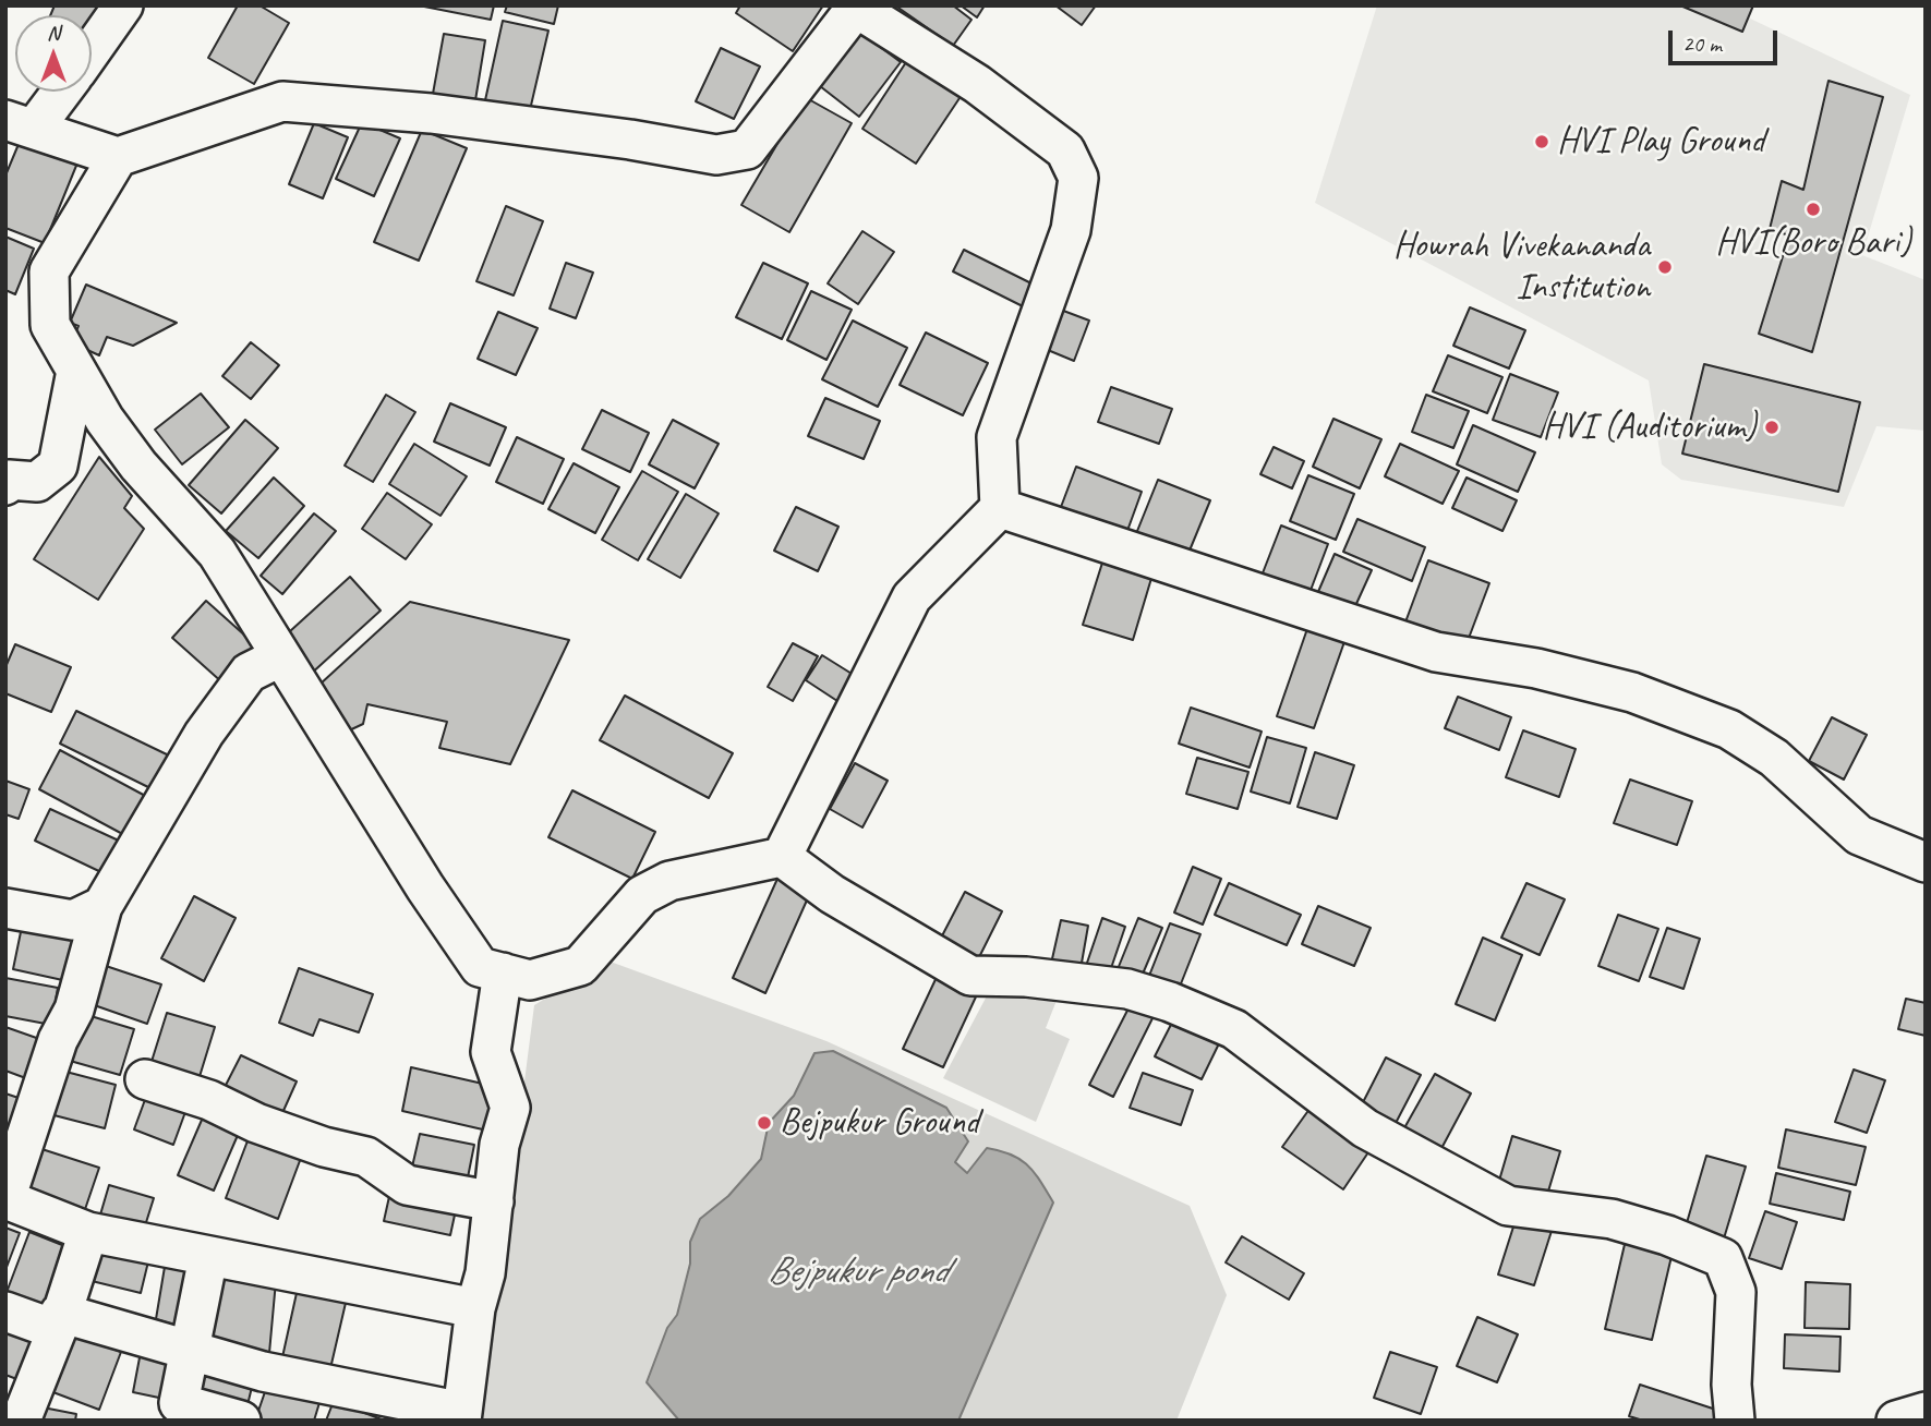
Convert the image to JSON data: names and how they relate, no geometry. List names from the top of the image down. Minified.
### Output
{"water":["Bejpukur pond"],"places":["HVI Play Ground","HVI(Boro Bari)","Howrah Vivekananda Institution","HVI (Auditorium)","Bejpukur Ground"],"scale_bar":"20 m","north":"top"}
